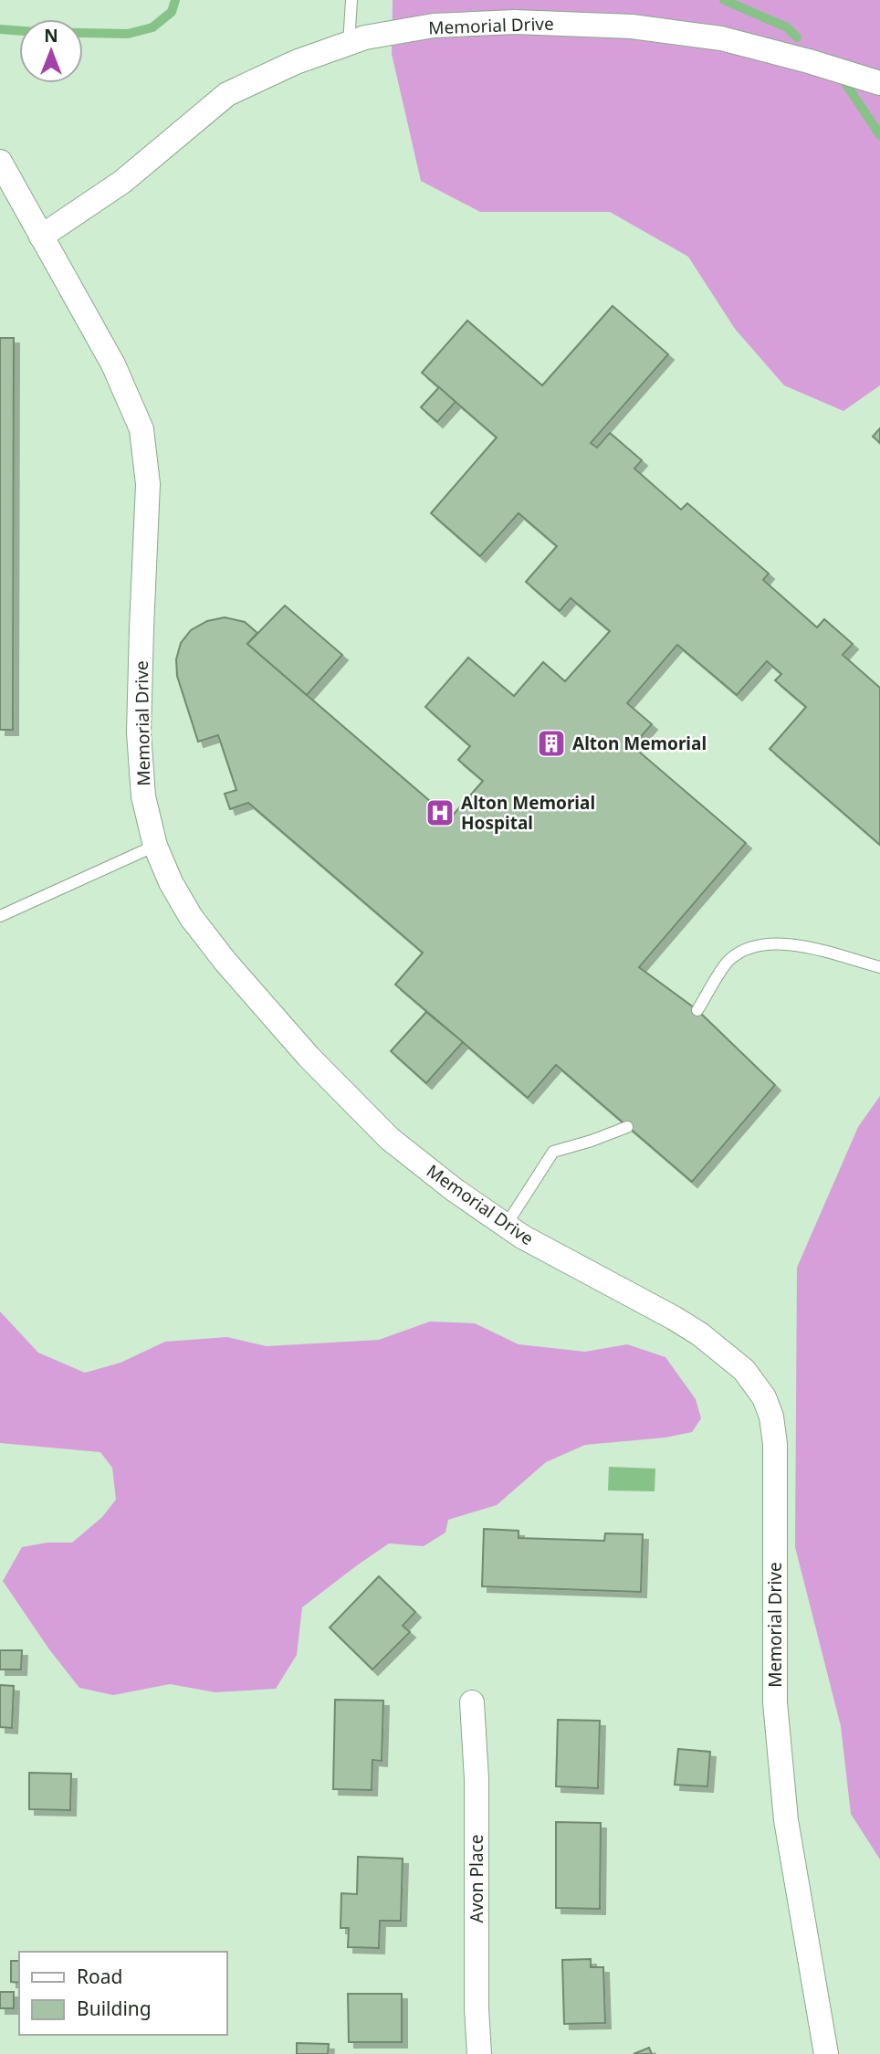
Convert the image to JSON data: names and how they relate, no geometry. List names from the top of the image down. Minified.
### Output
{"streets":{"street":["Memorial Drive","Avon Place"]},"places":{"building":["Alton Memorial"],"hospital":["Alton Memorial Hospital"]},"legend":["Road","Building"],"north":"top"}
